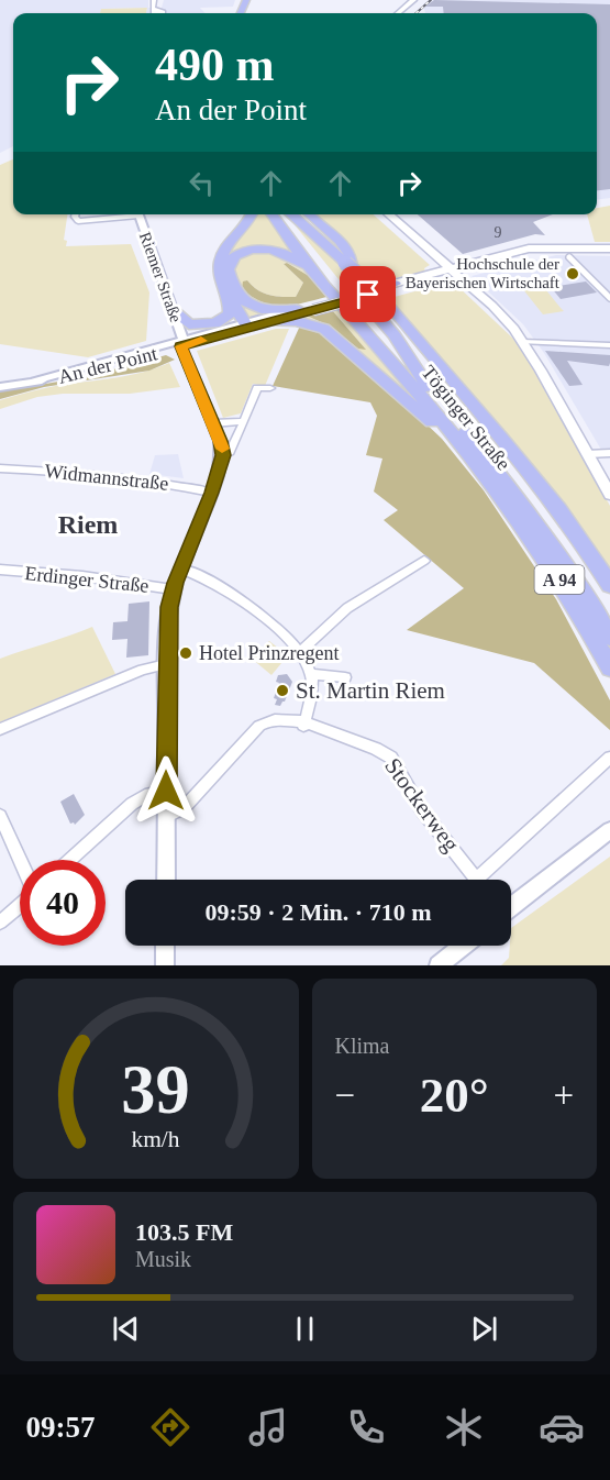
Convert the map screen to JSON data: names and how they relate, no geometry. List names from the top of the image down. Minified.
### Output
{"streets":{"highway":["Töginger Straße","A 94"],"main road":["An der Point"],"street":["Riemer Straße","Widmannstraße","Erdinger Straße","Stockerweg"]},"crossings":[["Riemer Straße","An der Point"]],"districts":["Riem"],"places":["Hochschule der Bayerischen Wirtschaft","Hotel Prinzregent","St. Martin Riem"],"house_numbers":["9"],"page":{"turn":["490 m","An der Point"],"limit":"40","trip":"09:59 · 2 Min. · 710 m","tile":"Klima","heat":["−","20°","+"],"song":["103.5 FM","Musik"],"tabs":"09:57","gauge":["39","km/h"]}}
